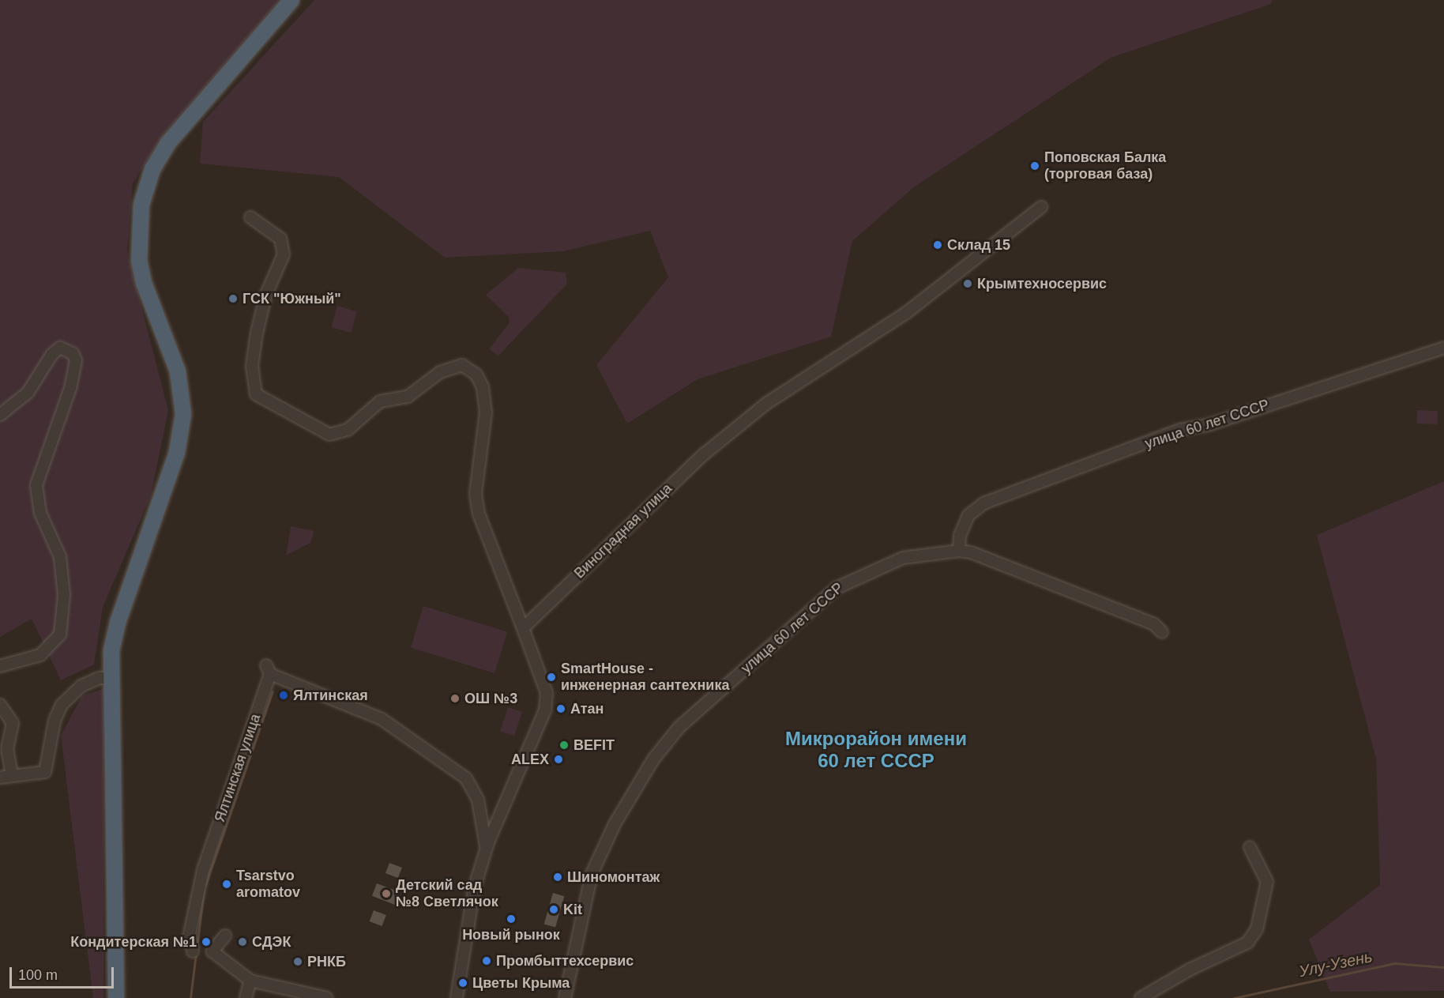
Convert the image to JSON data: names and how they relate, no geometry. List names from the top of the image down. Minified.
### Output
{"streets":{"street":["улица 60 лет СССР","Виноградная улица","Ялтинская улица"]},"districts":["Микрорайон имени 60 лет СССР"],"water":["Улу-Узень"],"places":["Поповская Балка (торговая база)","Склад 15","Крымтехносервис","ГСК \"Южный\"","SmartHouse - инженерная сантехника","Ялтинская","ОШ №3","Атан","BEFIT","ALEX","Шиномонтаж","Tsarstvo aromatov","Детский сад №8 Светлячок","Kit","Новый рынок","Кондитерская №1","СДЭК","Промбыттехсервис","РНКБ","Цветы Крыма"],"scale_bar":"100 m"}
